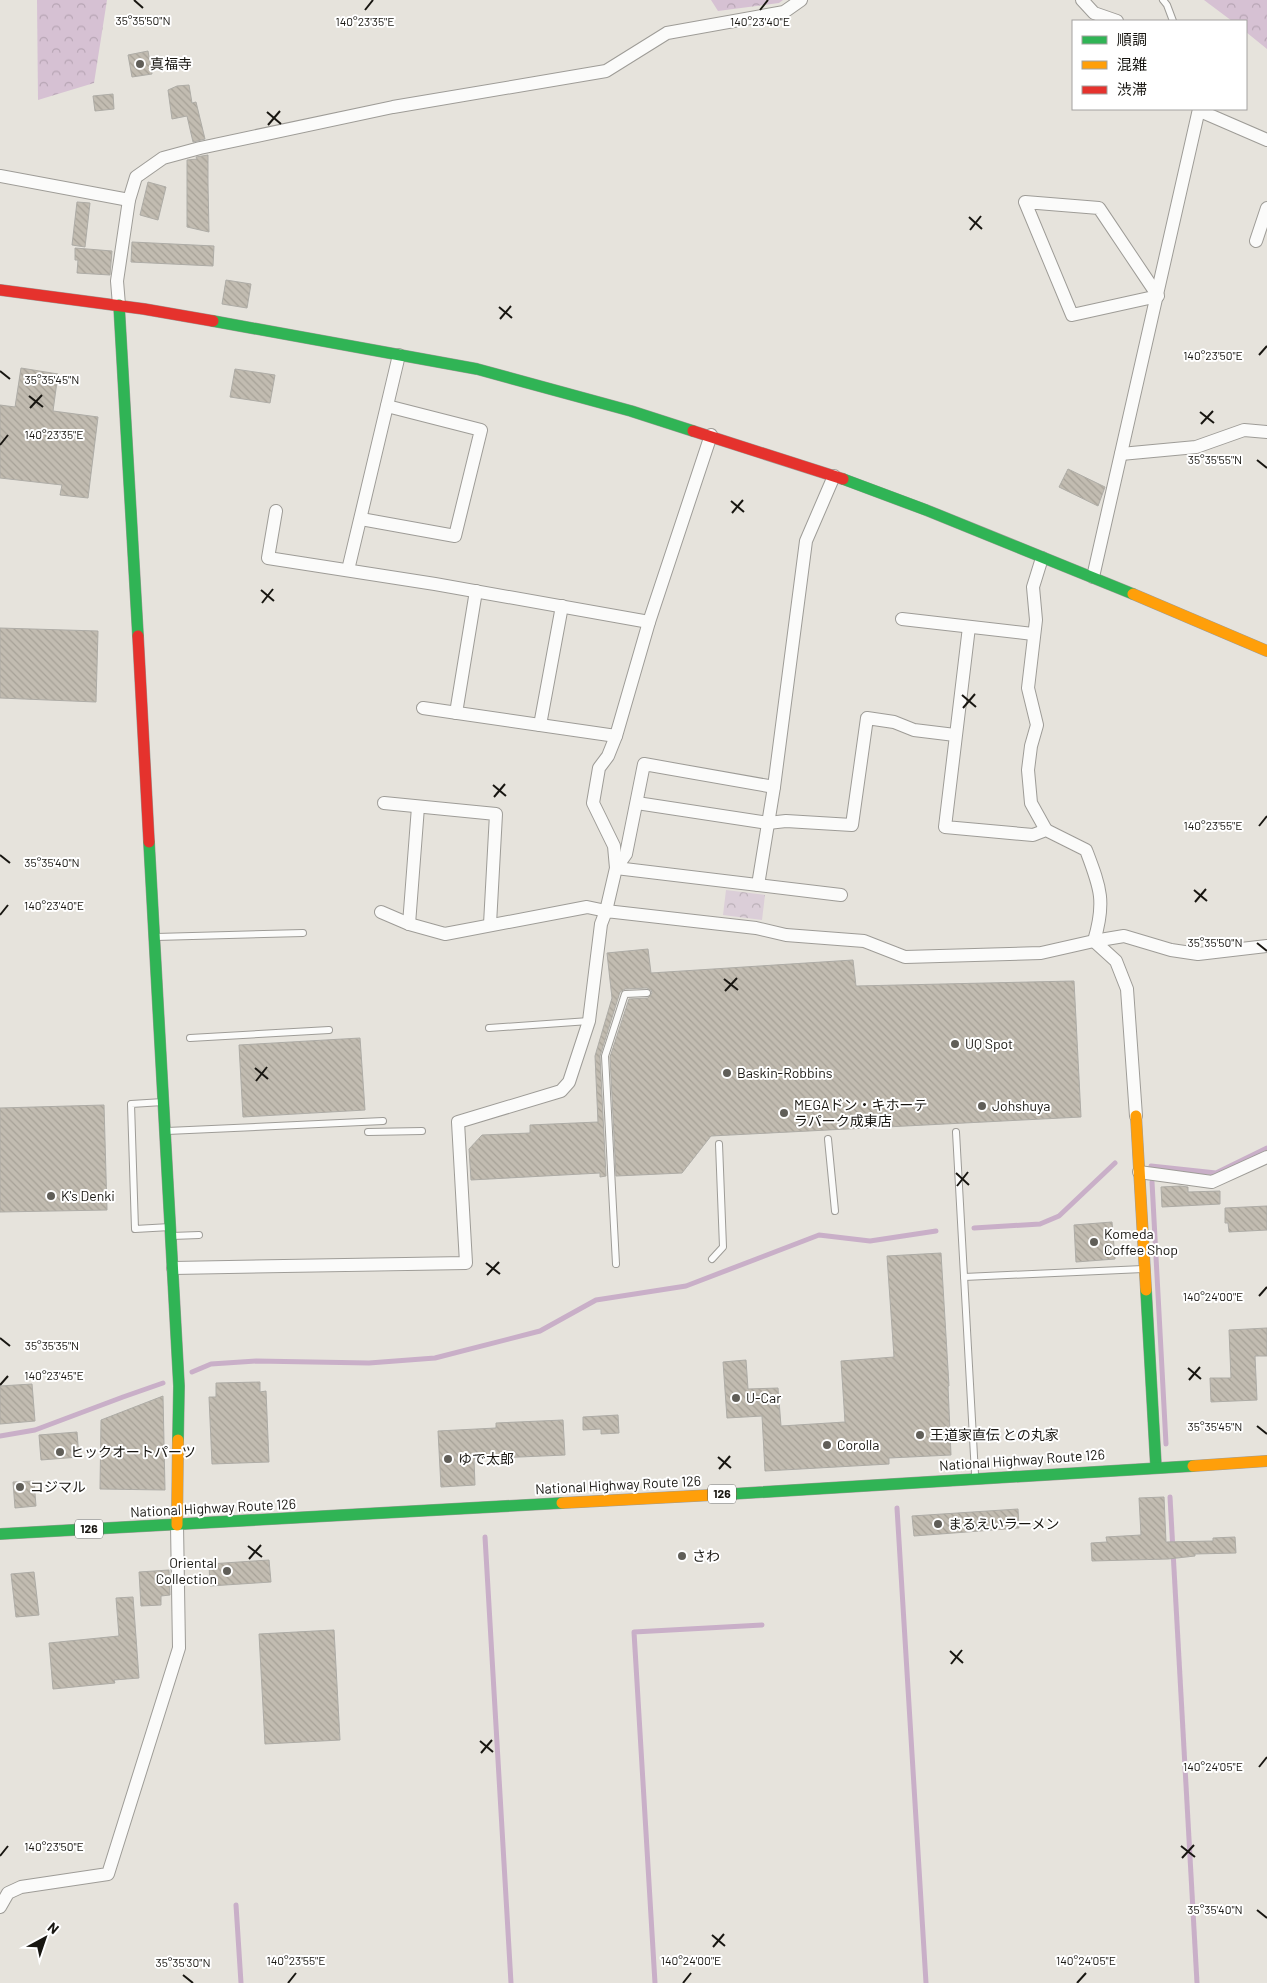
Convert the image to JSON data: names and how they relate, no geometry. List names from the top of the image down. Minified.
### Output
{"streets":{"main road":["National Highway Route 126","126"]},"places":["真福寺","UQ Spot","Baskin-Robbins","Johshuya","MEGAドン・キホーテ ラパーク成東店","K's Denki","Komeda Coffee Shop","U-Car","王道家直伝 との丸家","Corolla","ヒックオートパーツ","ゆで太郎","コジマル","まるえいラーメン","さわ","Oriental Collection"],"legend":["順調","混雑","渋滞"],"north":"top right","coordinates":["35°35'50\"N","140°23'35\"E","140°23'40\"E","140°23'50\"E","35°35'45\"N","35°35'55\"N","140°23'55\"E","35°35'40\"N","140°24'00\"E","35°35'35\"N","140°23'45\"E","140°24'05\"E","35°35'30\"N"]}
